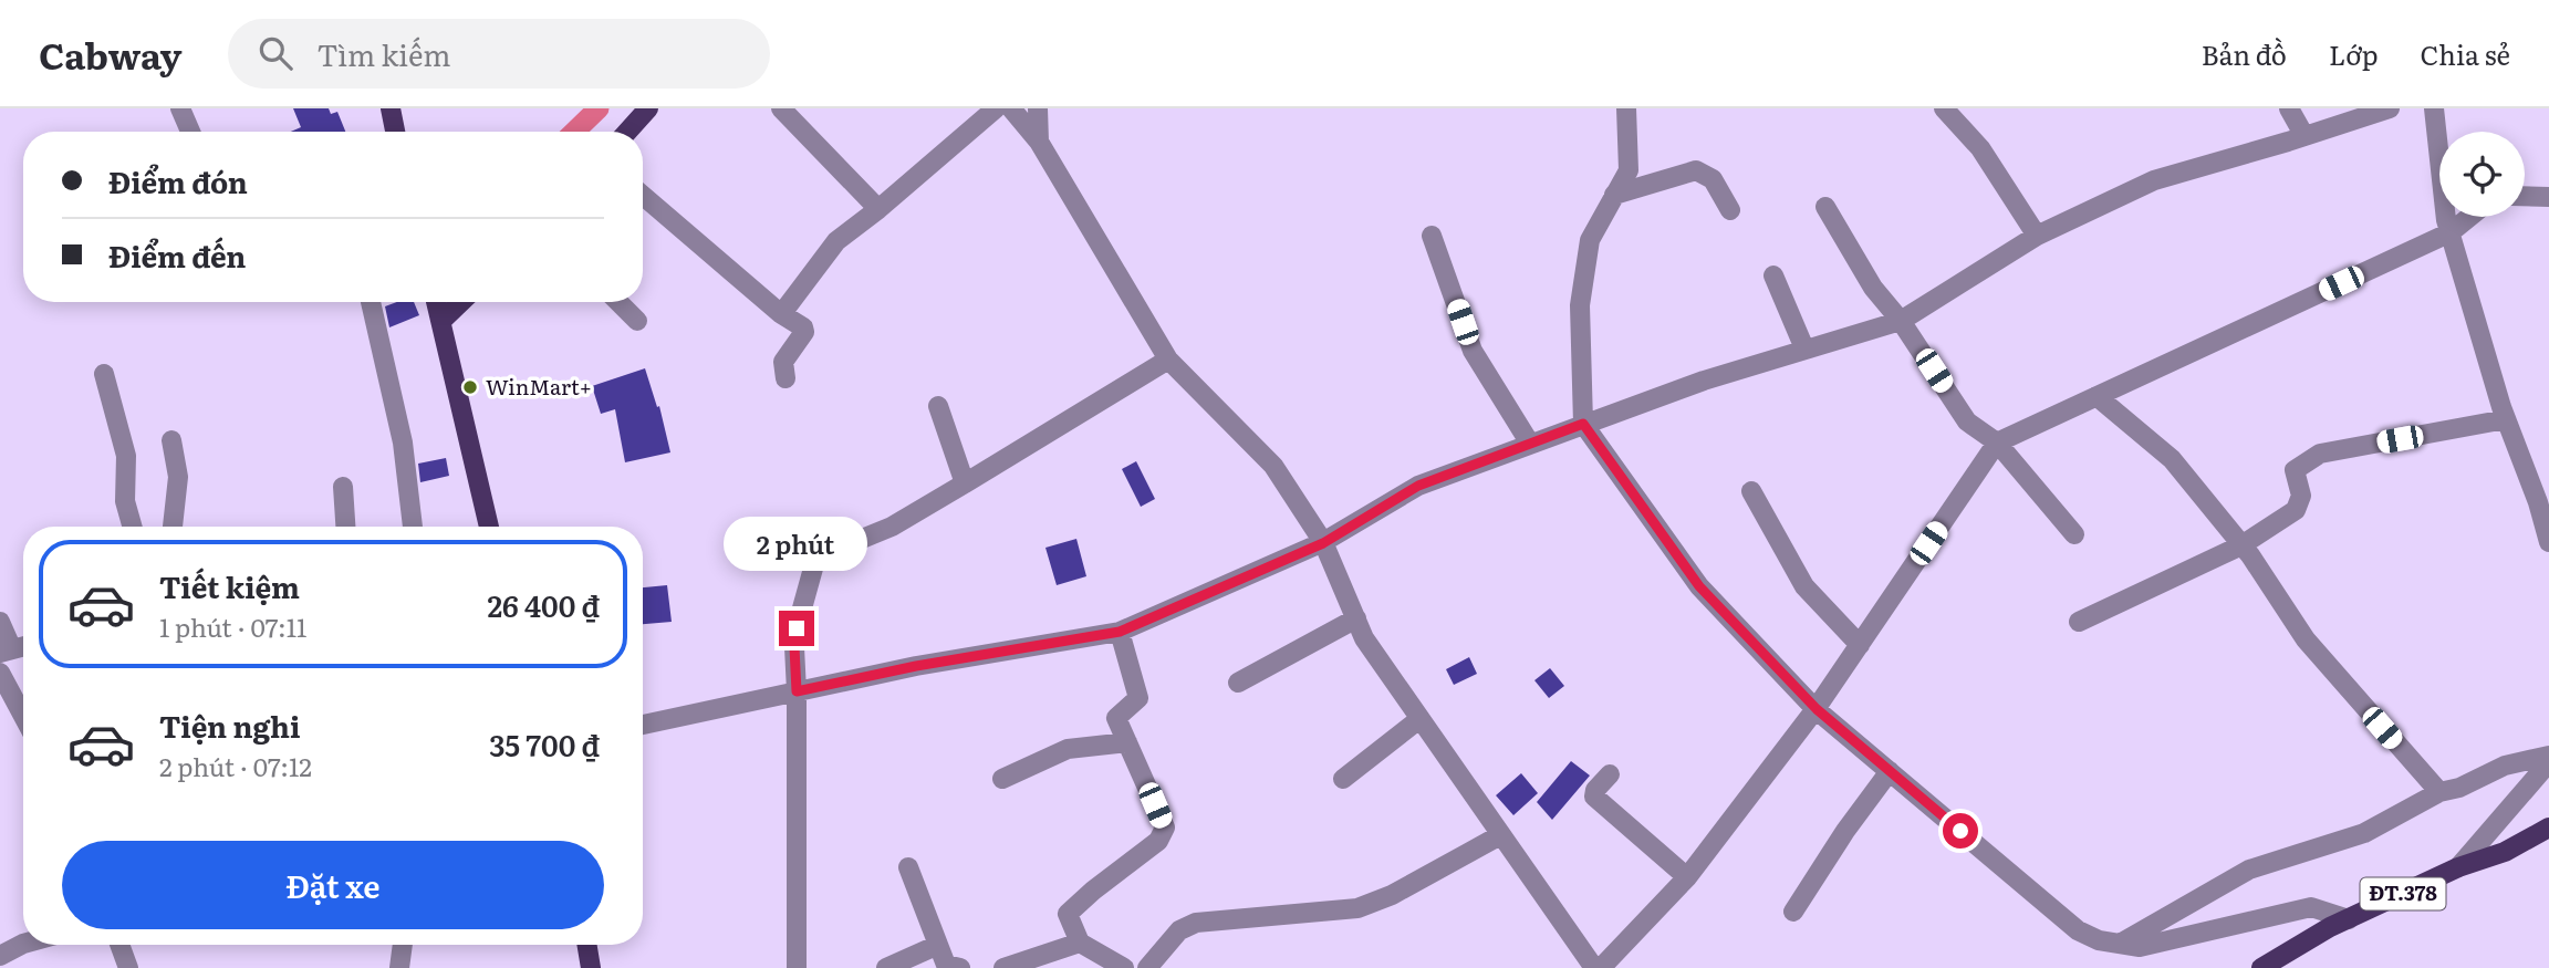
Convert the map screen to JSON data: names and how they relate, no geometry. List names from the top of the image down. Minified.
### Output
{"streets":{"main road":["ĐT.378"]},"places":["WinMart+"],"page":{"header":"Cabway","search":"Tìm kiếm","nav":["Bản đồ","Lớp","Chia sẻ"],"banner":["Điểm đón","Điểm đến"],"bubble":"2 phút","list":[{"name":"Tiết kiệm","note":"1 phút · 07:11","value":"26 400 ₫"},{"name":"Tiện nghi","note":"2 phút · 07:12","value":"35 700 ₫"}],"buttons":"Đặt xe"}}
